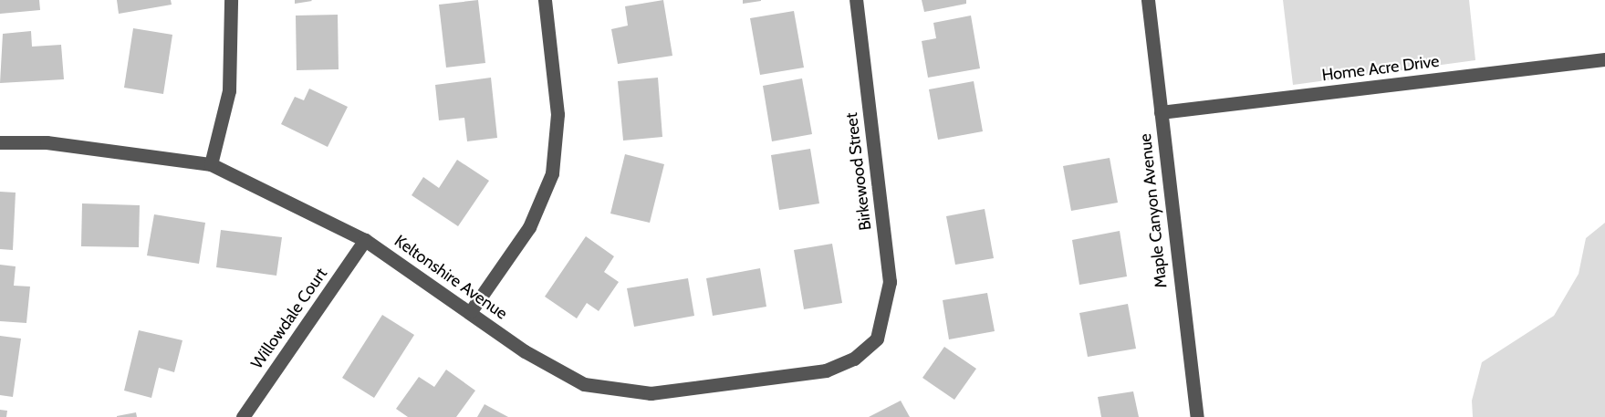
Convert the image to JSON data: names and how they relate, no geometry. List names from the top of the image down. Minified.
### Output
{"streets":{"street":["Home Acre Drive","Birkewood Street","Maple Canyon Avenue","Keltonshire Avenue","Willowdale Court"]},"crossings":[["Home Acre Drive","Maple Canyon Avenue"],["Birkewood Street","Keltonshire Avenue"],["Keltonshire Avenue","Willowdale Court"]]}
